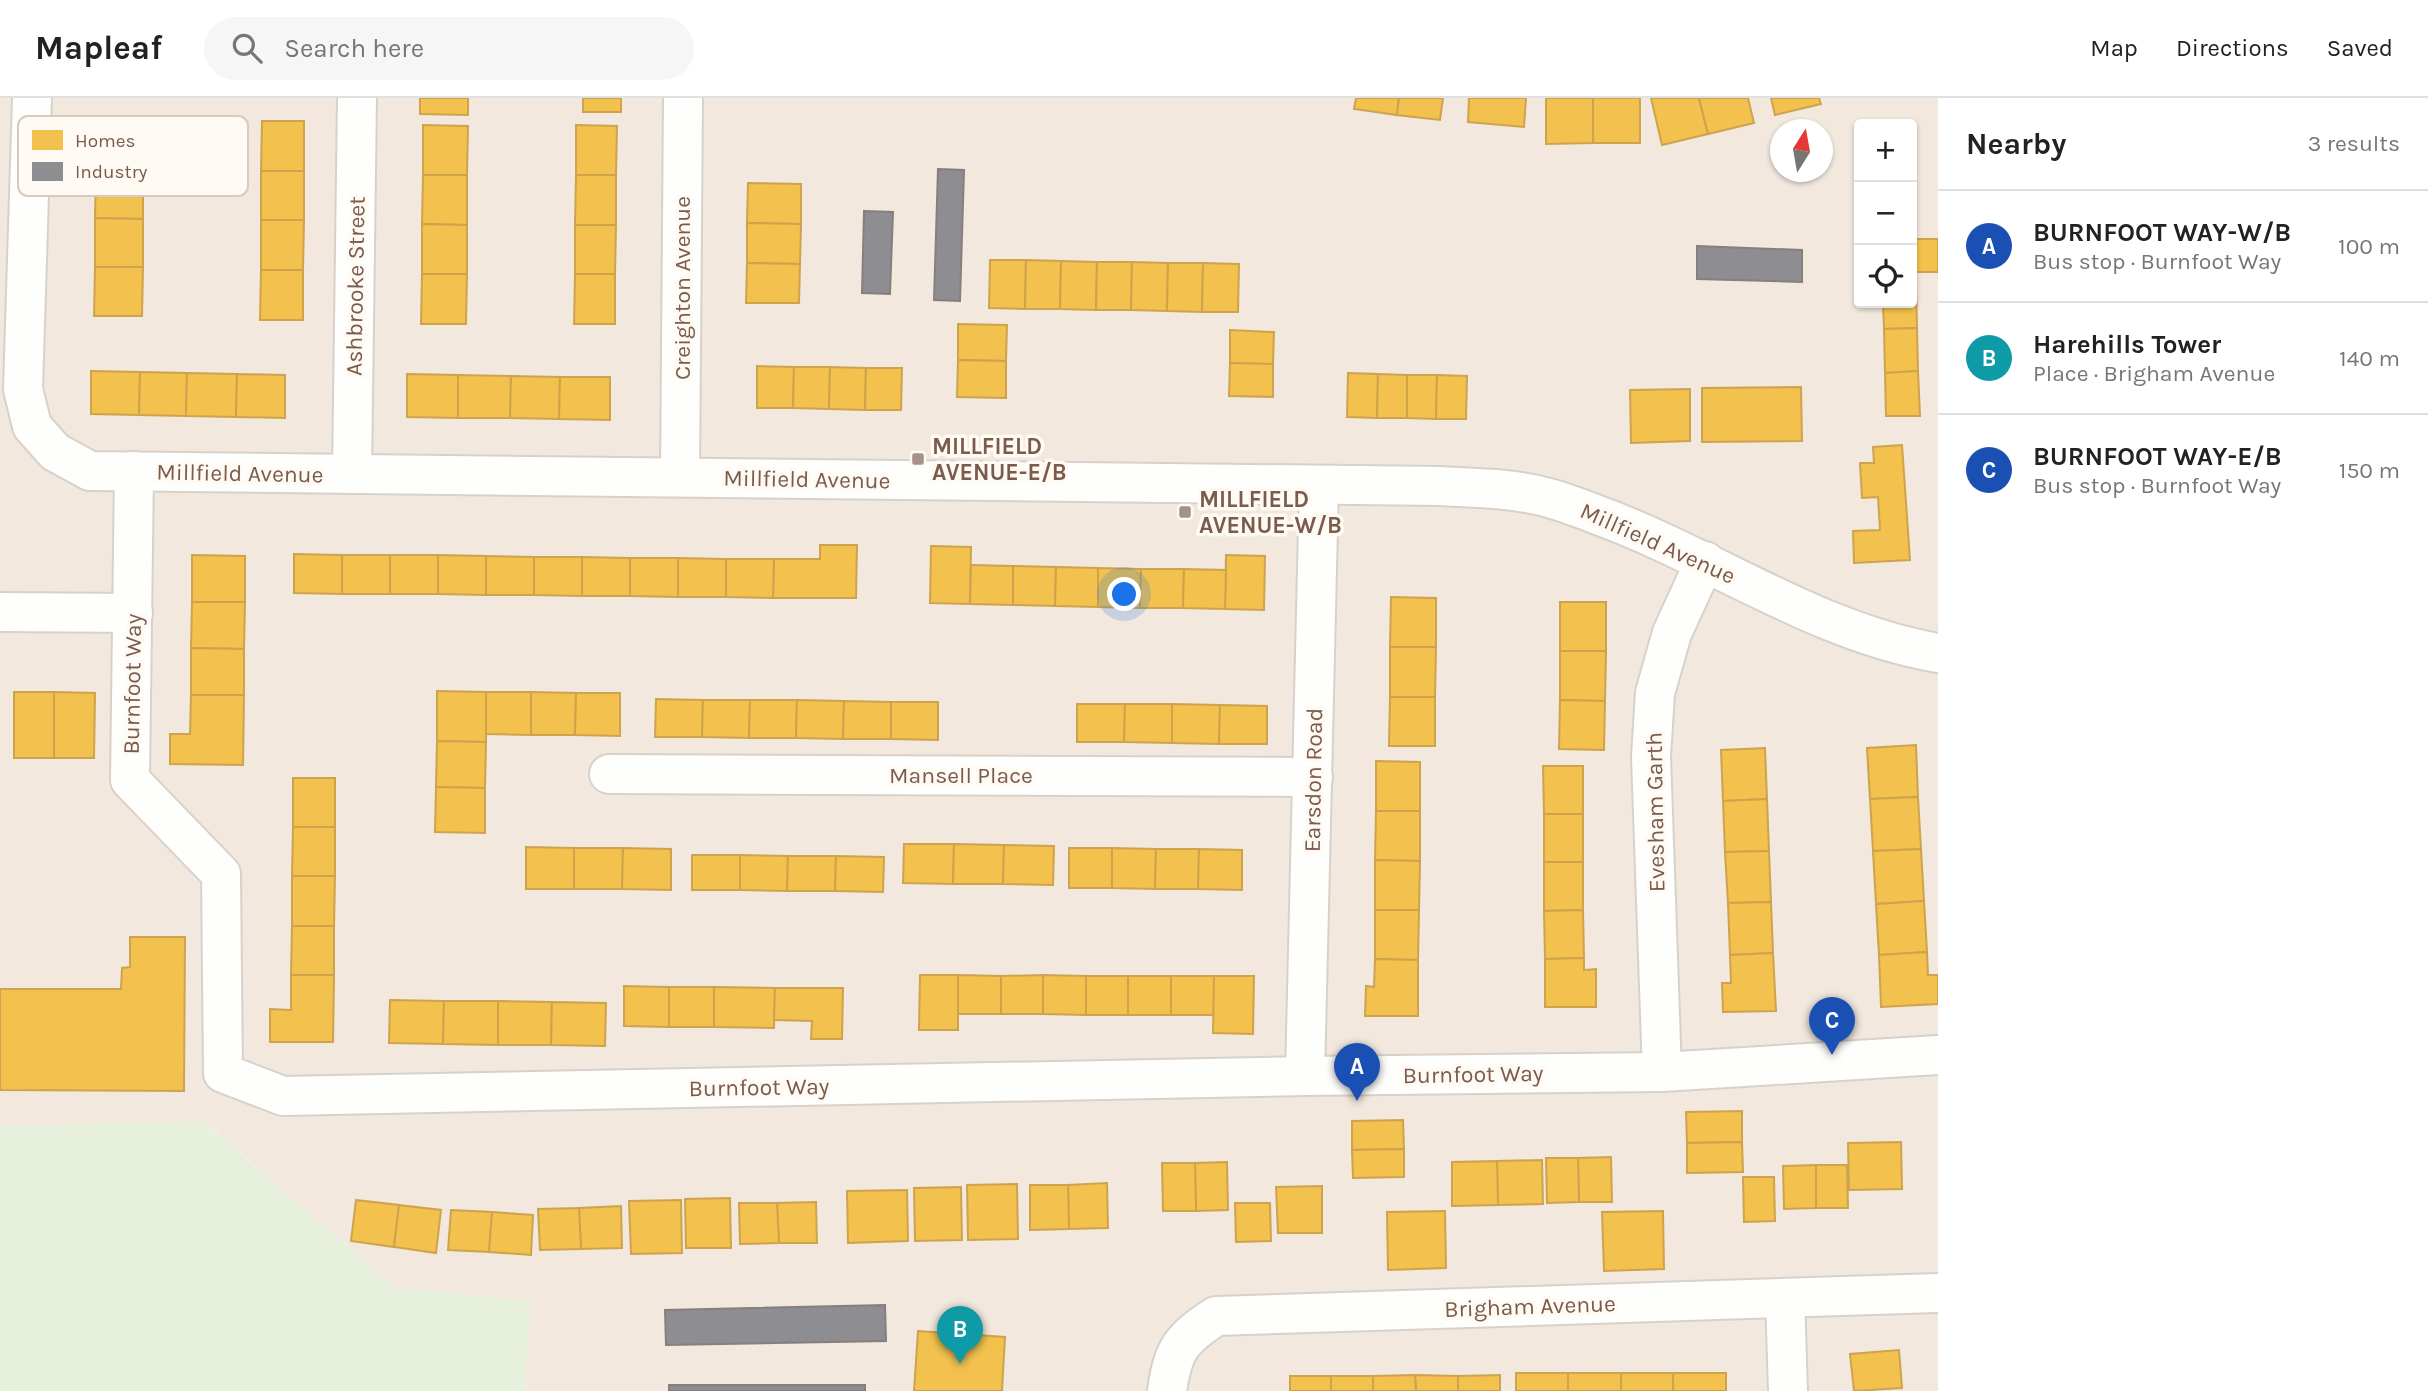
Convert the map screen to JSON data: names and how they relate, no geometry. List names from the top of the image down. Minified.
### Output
{"streets":{"street":["Ashbrooke Street","Creighton Avenue","Millfield Avenue","Burnfoot Way","Mansell Place","Earsdon Road","Evesham Garth","Brigham Avenue"]},"crossings":[["Ashbrooke Street","Millfield Avenue"],["Creighton Avenue","Millfield Avenue"],["Millfield Avenue","Burnfoot Way"],["Millfield Avenue","Earsdon Road"],["Millfield Avenue","Evesham Garth"],["Burnfoot Way","Earsdon Road"],["Burnfoot Way","Evesham Garth"],["Mansell Place","Earsdon Road"]],"places":{"transit":["MILLFIELD AVENUE-E/B","MILLFIELD AVENUE-W/B"]},"legend":["Homes","Industry"],"north":"top","page":{"header":"Mapleaf","search":"Search here","nav":["Map","Directions","Saved"],"heading":["Nearby","3 results"],"map_buttons":["+","−"],"list":[{"mark":"A","name":"BURNFOOT WAY-W/B","note":"Bus stop · Burnfoot Way","value":"100 m"},{"mark":"B","name":"Harehills Tower","note":"Place · Brigham Avenue","value":"140 m"},{"mark":"C","name":"BURNFOOT WAY-E/B","note":"Bus stop · Burnfoot Way","value":"150 m"}],"pins":["C","A","B"]}}
